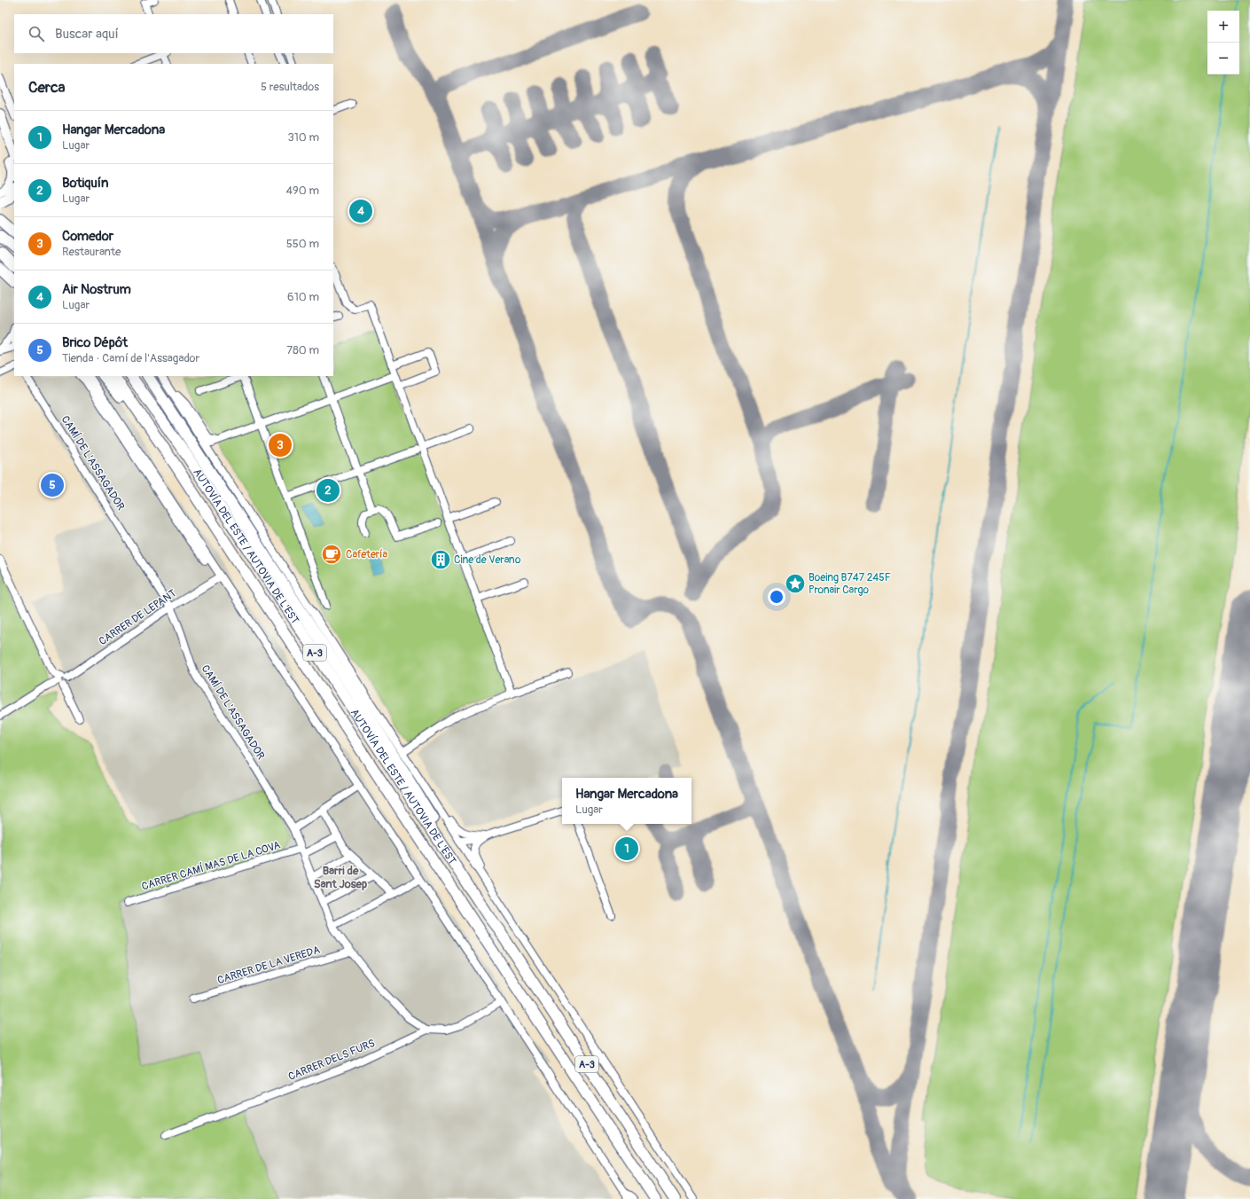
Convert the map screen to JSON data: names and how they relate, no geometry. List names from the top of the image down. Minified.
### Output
{"streets":{"highway":["AUTOVÍA DEL ESTE / AUTOVIA DE L'EST","A-3"],"street":["CAMÍ DE L'ASSAGADOR","CARRER DE LEPANT","CARRER CAMÍ MAS DE LA COVA","CARRER DE LA VEREDA","CARRER DELS FURS"]},"crossings":[["CAMÍ DE L'ASSAGADOR","CARRER DE LEPANT"],["CAMÍ DE L'ASSAGADOR","CARRER CAMÍ MAS DE LA COVA"],["CAMÍ DE L'ASSAGADOR","CARRER DE LA VEREDA"],["CAMÍ DE L'ASSAGADOR","CARRER DELS FURS"]],"districts":["Barri de Sant Josep"],"places":{"cafe":["Cafetería"],"building":["Cine de Verano"],"place":["Boeing B747 245F Pronair Cargo"]},"page":{"map_buttons":["+","−"],"search":"Buscar aquí","heading":["Cerca","5 resultados"],"list":[{"mark":"1","name":"Hangar Mercadona","note":"Lugar","value":"310 m"},{"mark":"2","name":"Botiquín","note":"Lugar","value":"490 m"},{"mark":"3","name":"Comedor","note":"Restaurante","value":"550 m"},{"mark":"4","name":"Air Nostrum","note":"Lugar","value":"610 m"},{"mark":"5","name":"Brico Dépôt","note":"Tienda · Camí de l'Assagador","value":"780 m"}],"pins":["4","3","5","2","1"],"popup":["Hangar Mercadona","Lugar"]}}
